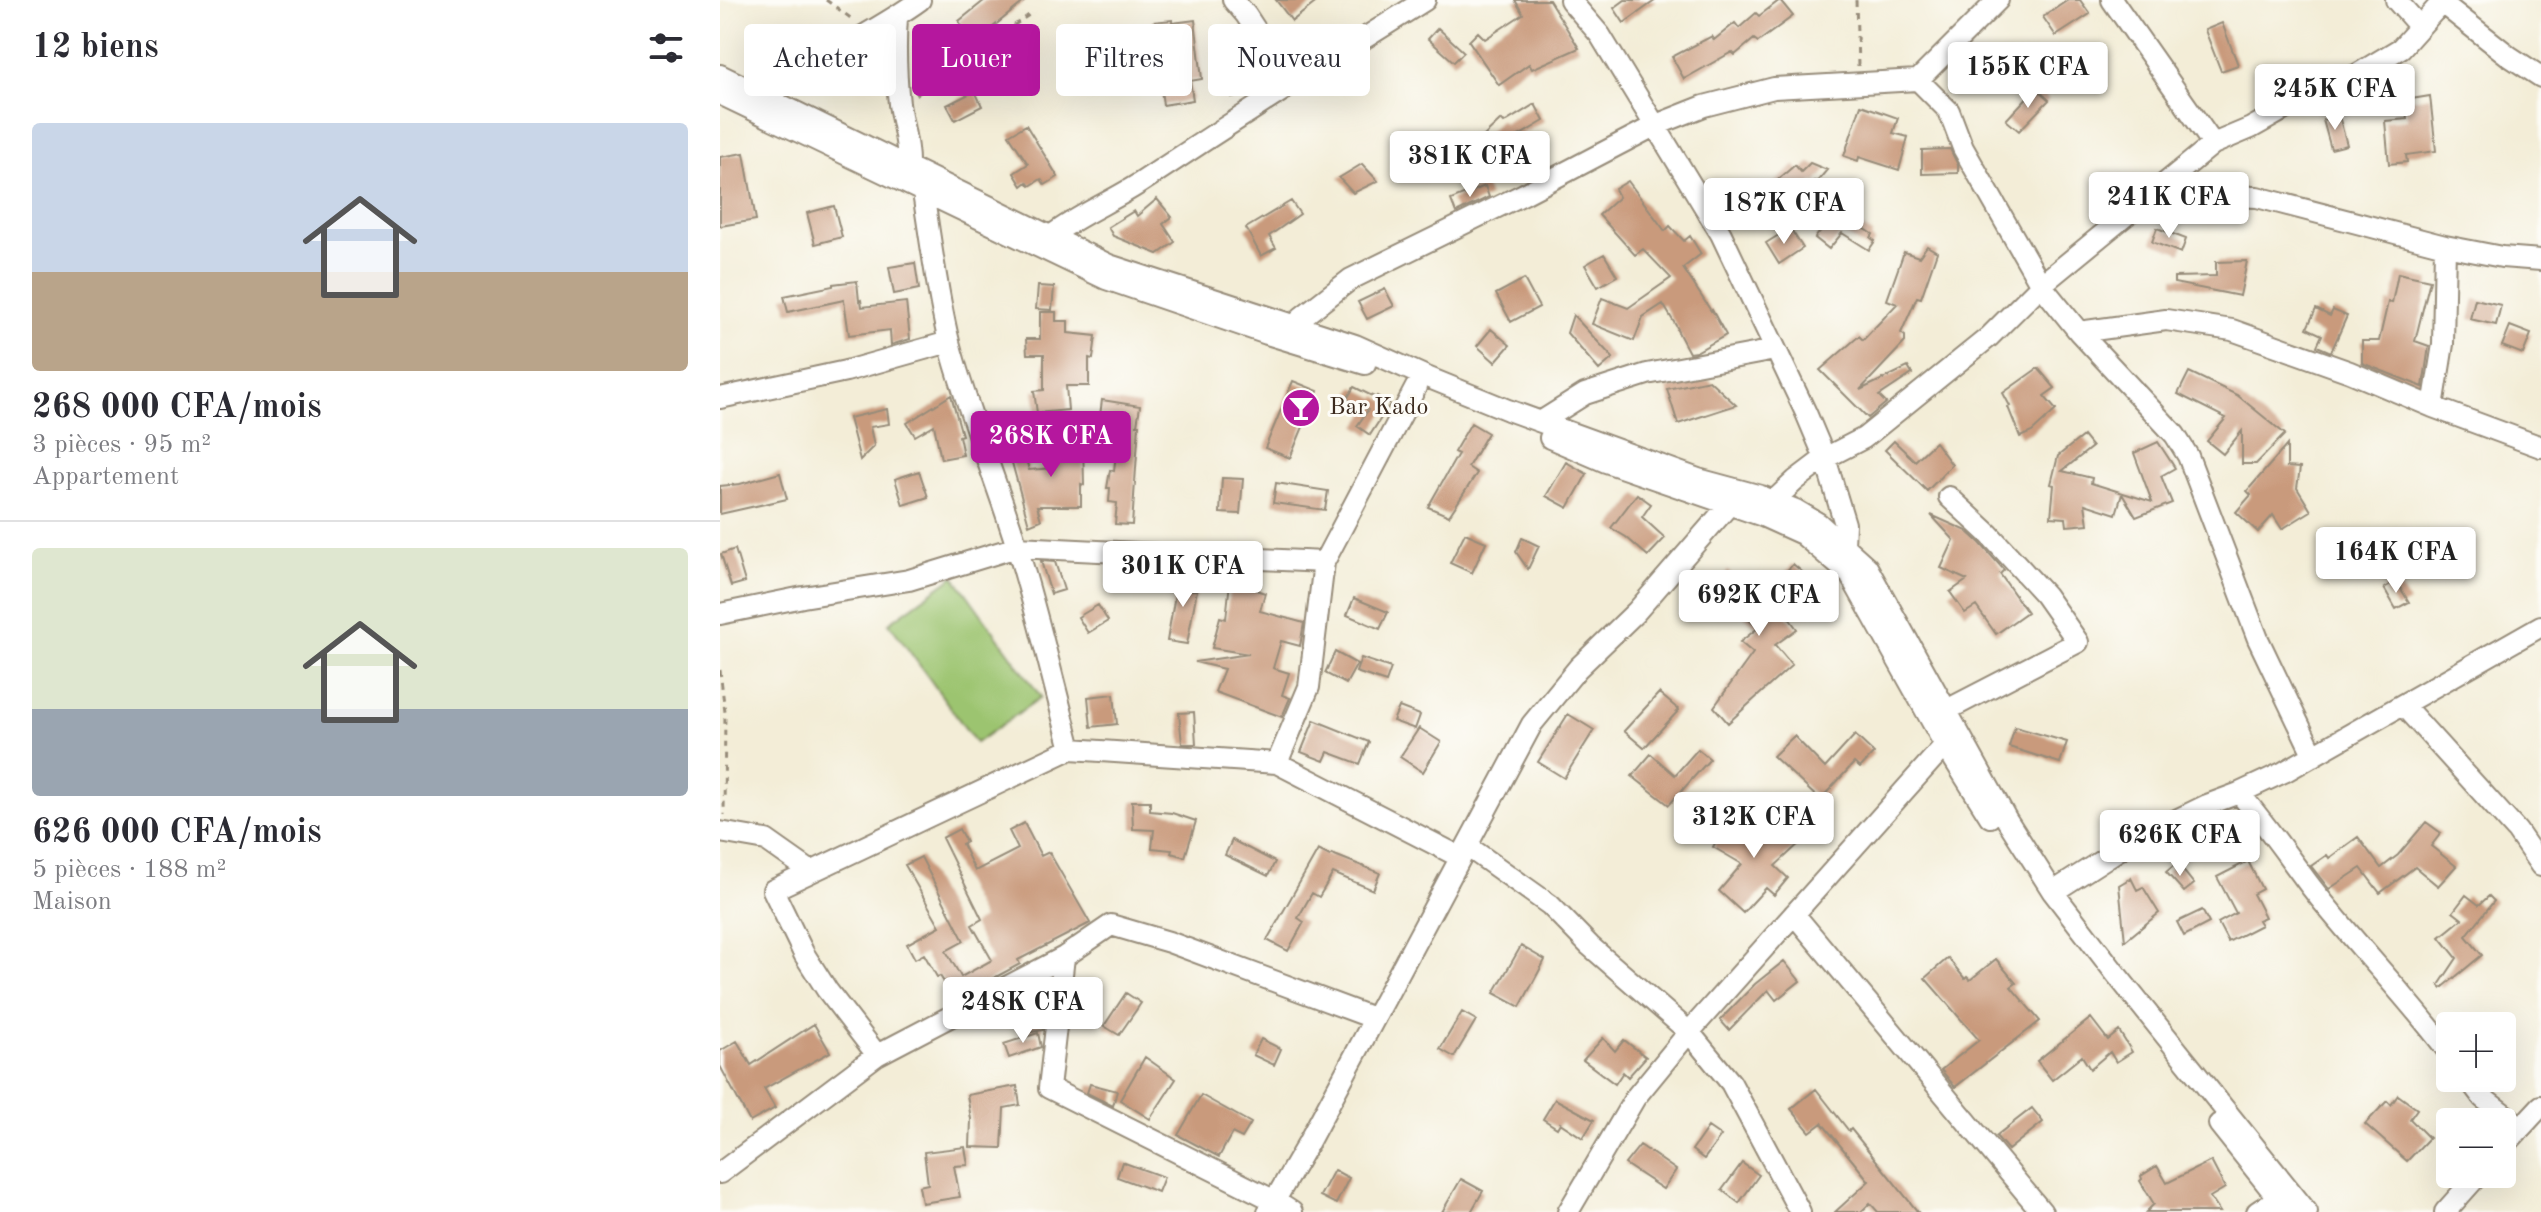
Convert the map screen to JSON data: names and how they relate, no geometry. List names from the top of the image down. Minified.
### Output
{"places":{"bar":["Bar Kado"]},"page":{"heading":"12 biens","chip":["Acheter","Louer","Filtres","Nouveau"],"price":["155K CFA","245K CFA","381K CFA","241K CFA","187K CFA","268K CFA","164K CFA","301K CFA","692K CFA","312K CFA","626K CFA","248K CFA"],"list":[{"name":"268 000 CFA/mois","note":"3 pièces · 95 m² · Appartement"},{"name":"626 000 CFA/mois","note":"5 pièces · 188 m² · Maison"}],"map_buttons":["+","−"]}}
